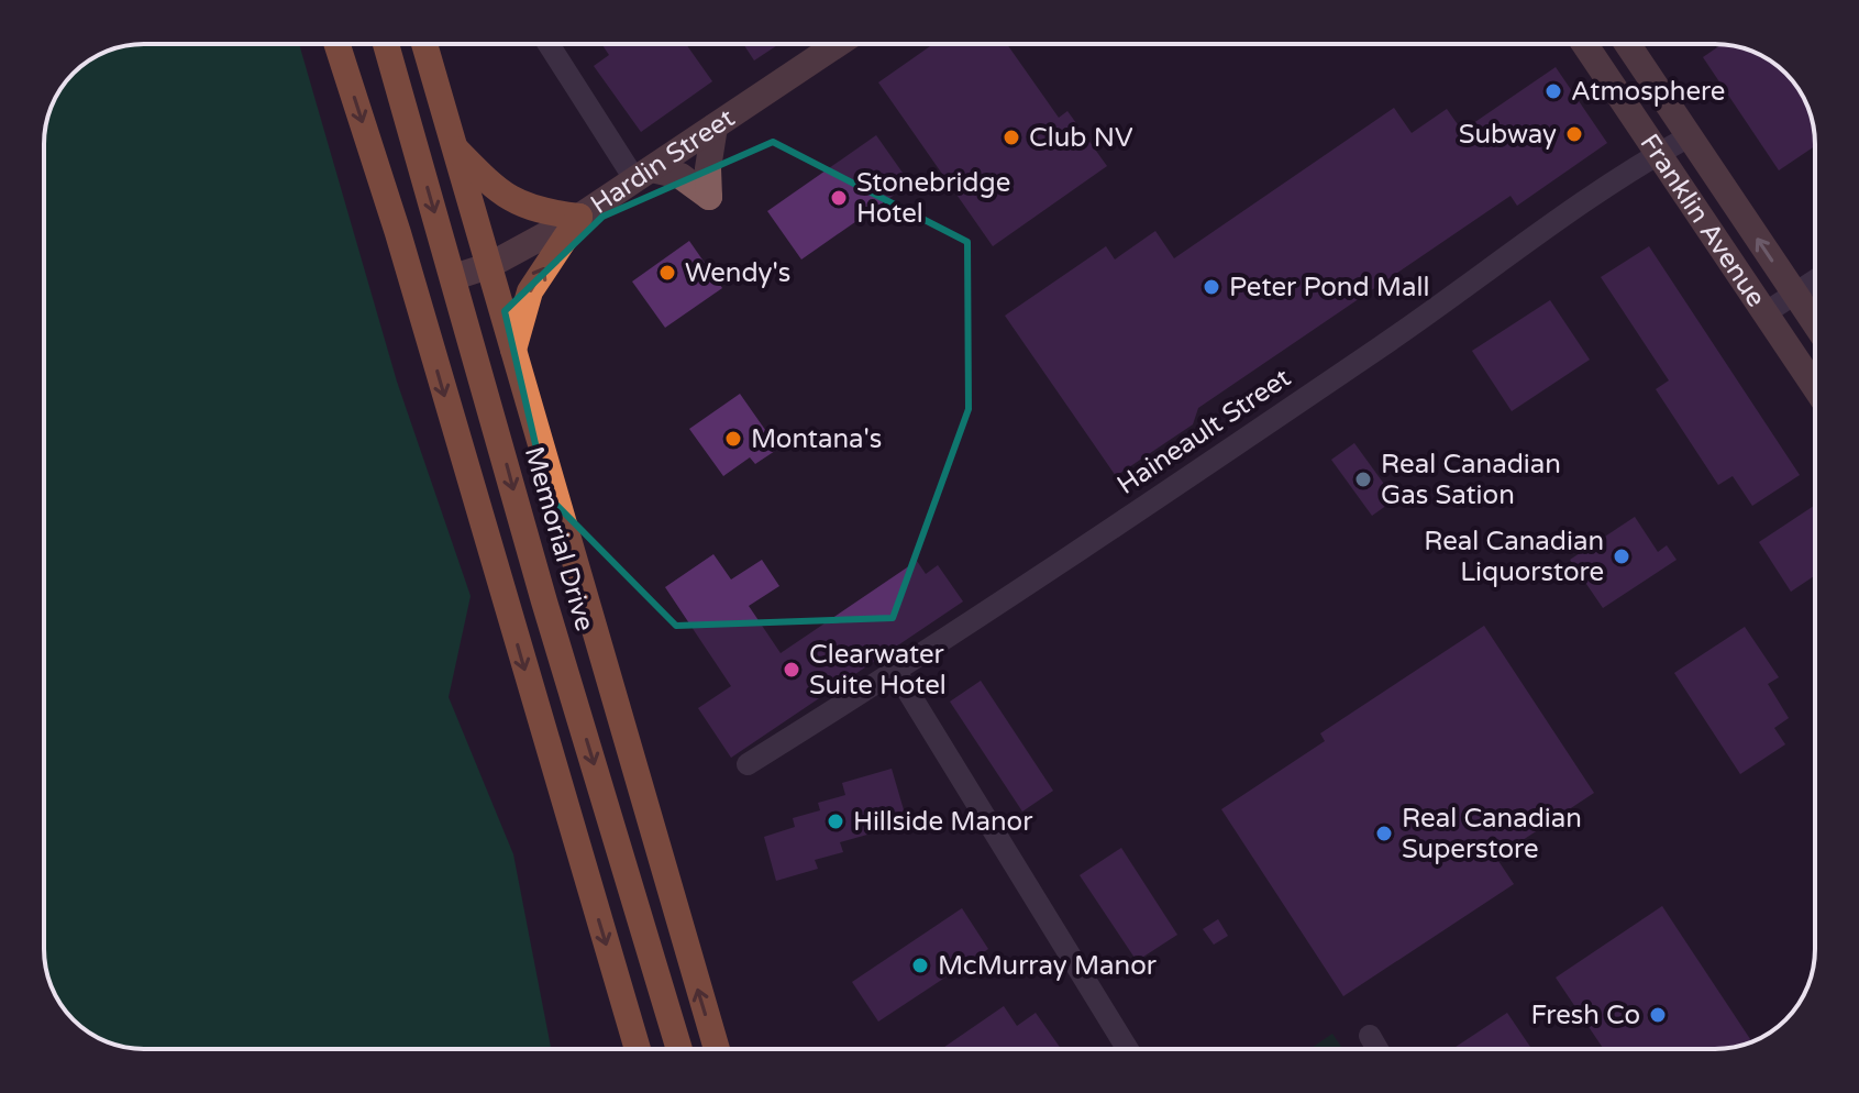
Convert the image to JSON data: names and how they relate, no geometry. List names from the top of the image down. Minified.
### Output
{"streets":{"highway":["Memorial Drive"],"main road":["Hardin Street","Franklin Avenue"],"street":["Haineault Street"]},"crossings":[["Hardin Street","Memorial Drive"],["Franklin Avenue","Haineault Street"]],"places":["Atmosphere","Subway","Club NV","Stonebridge Hotel","Wendy's","Peter Pond Mall","Montana's","Real Canadian Gas Sation","Real Canadian Liquorstore","Clearwater Suite Hotel","Hillside Manor","Real Canadian Superstore","McMurray Manor","Fresh Co"]}
